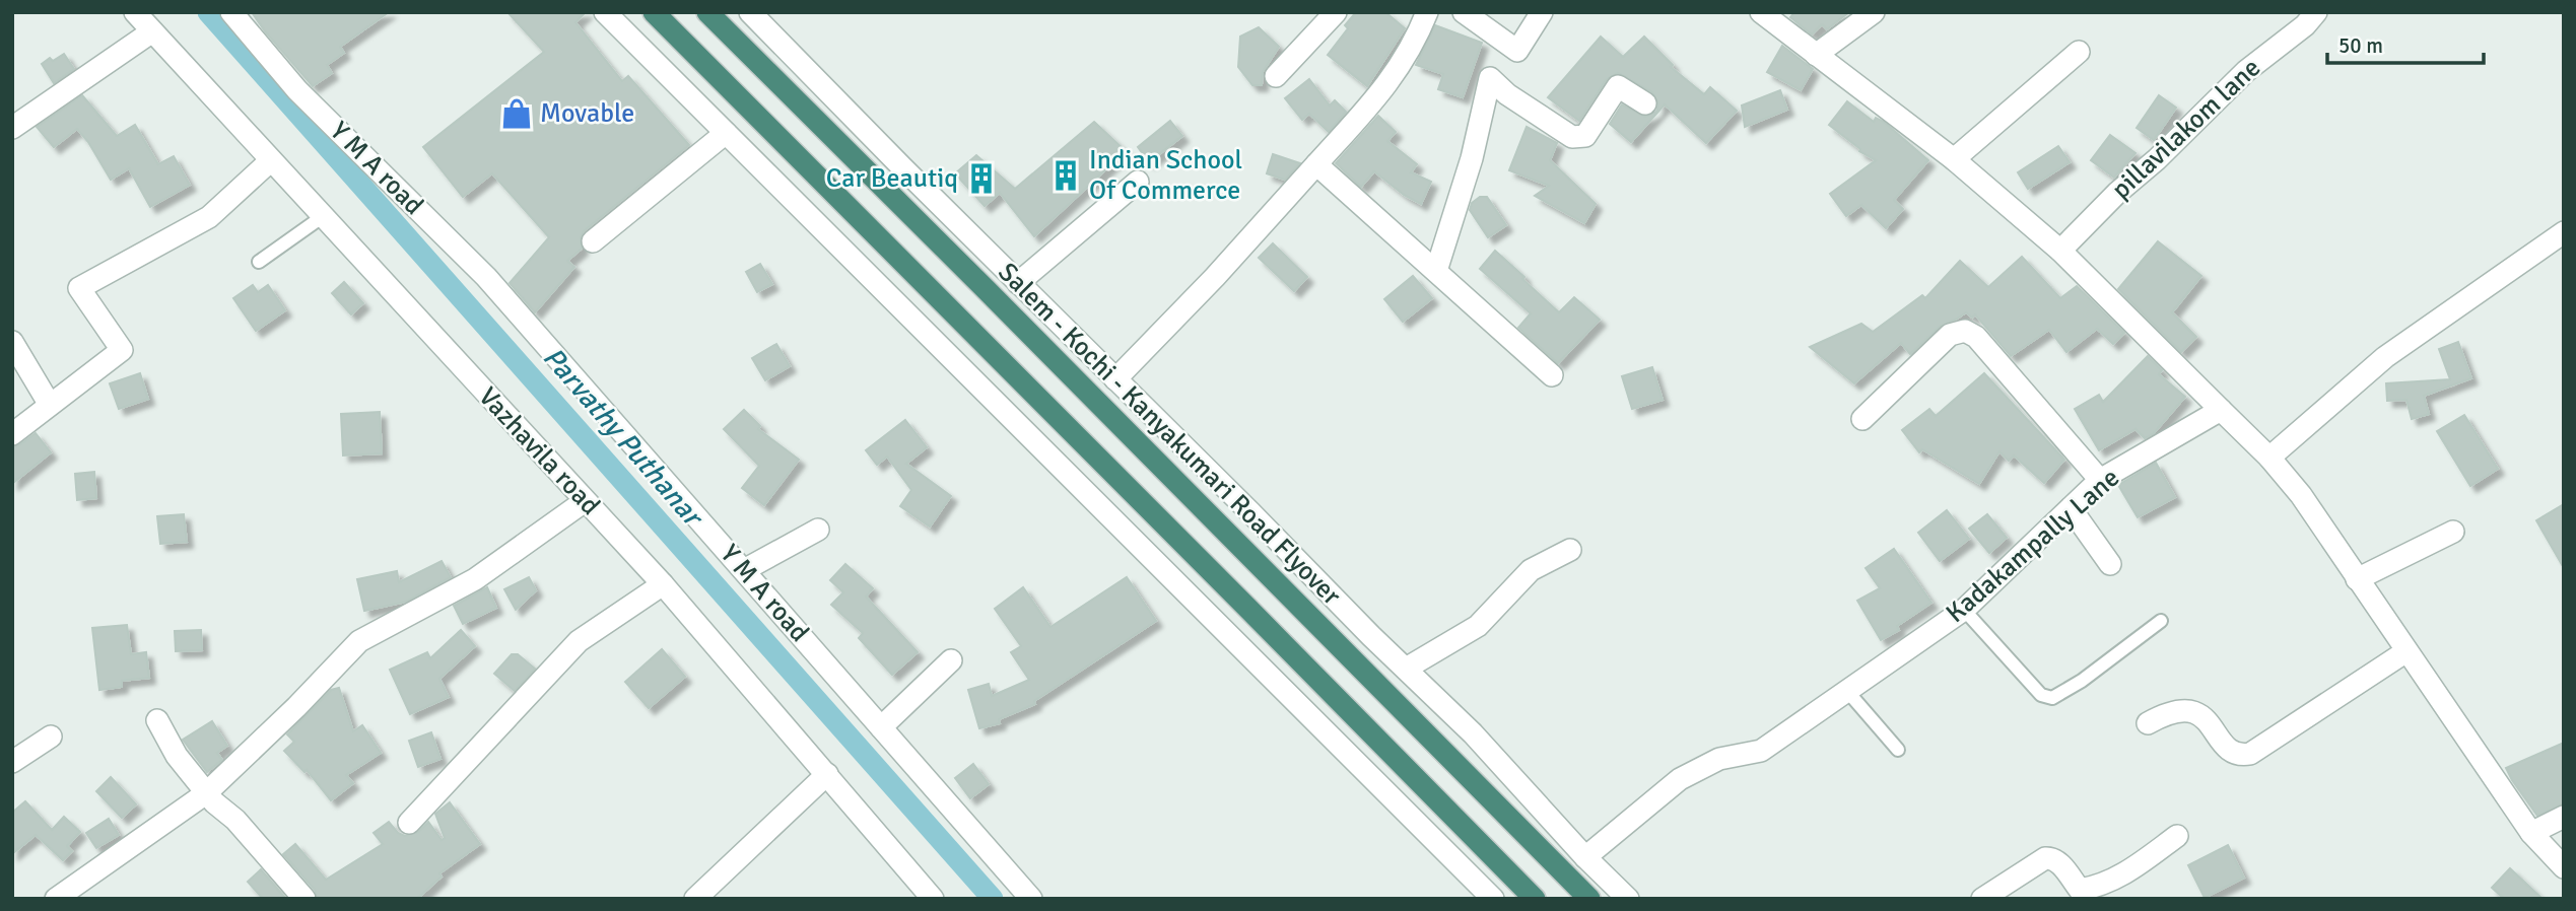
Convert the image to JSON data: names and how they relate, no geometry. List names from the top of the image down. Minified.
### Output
{"streets":{"highway":["Salem - Kochi - Kanyakumari Road Flyover"],"street":["pillavilakom lane","Y M A road","Vazhavila road","Kadakampally Lane"]},"water":["Parvathy Puthanar"],"places":{"shop":["Movable"],"building":["Indian School Of Commerce","Car Beautiq"]},"scale_bar":"50 m"}
